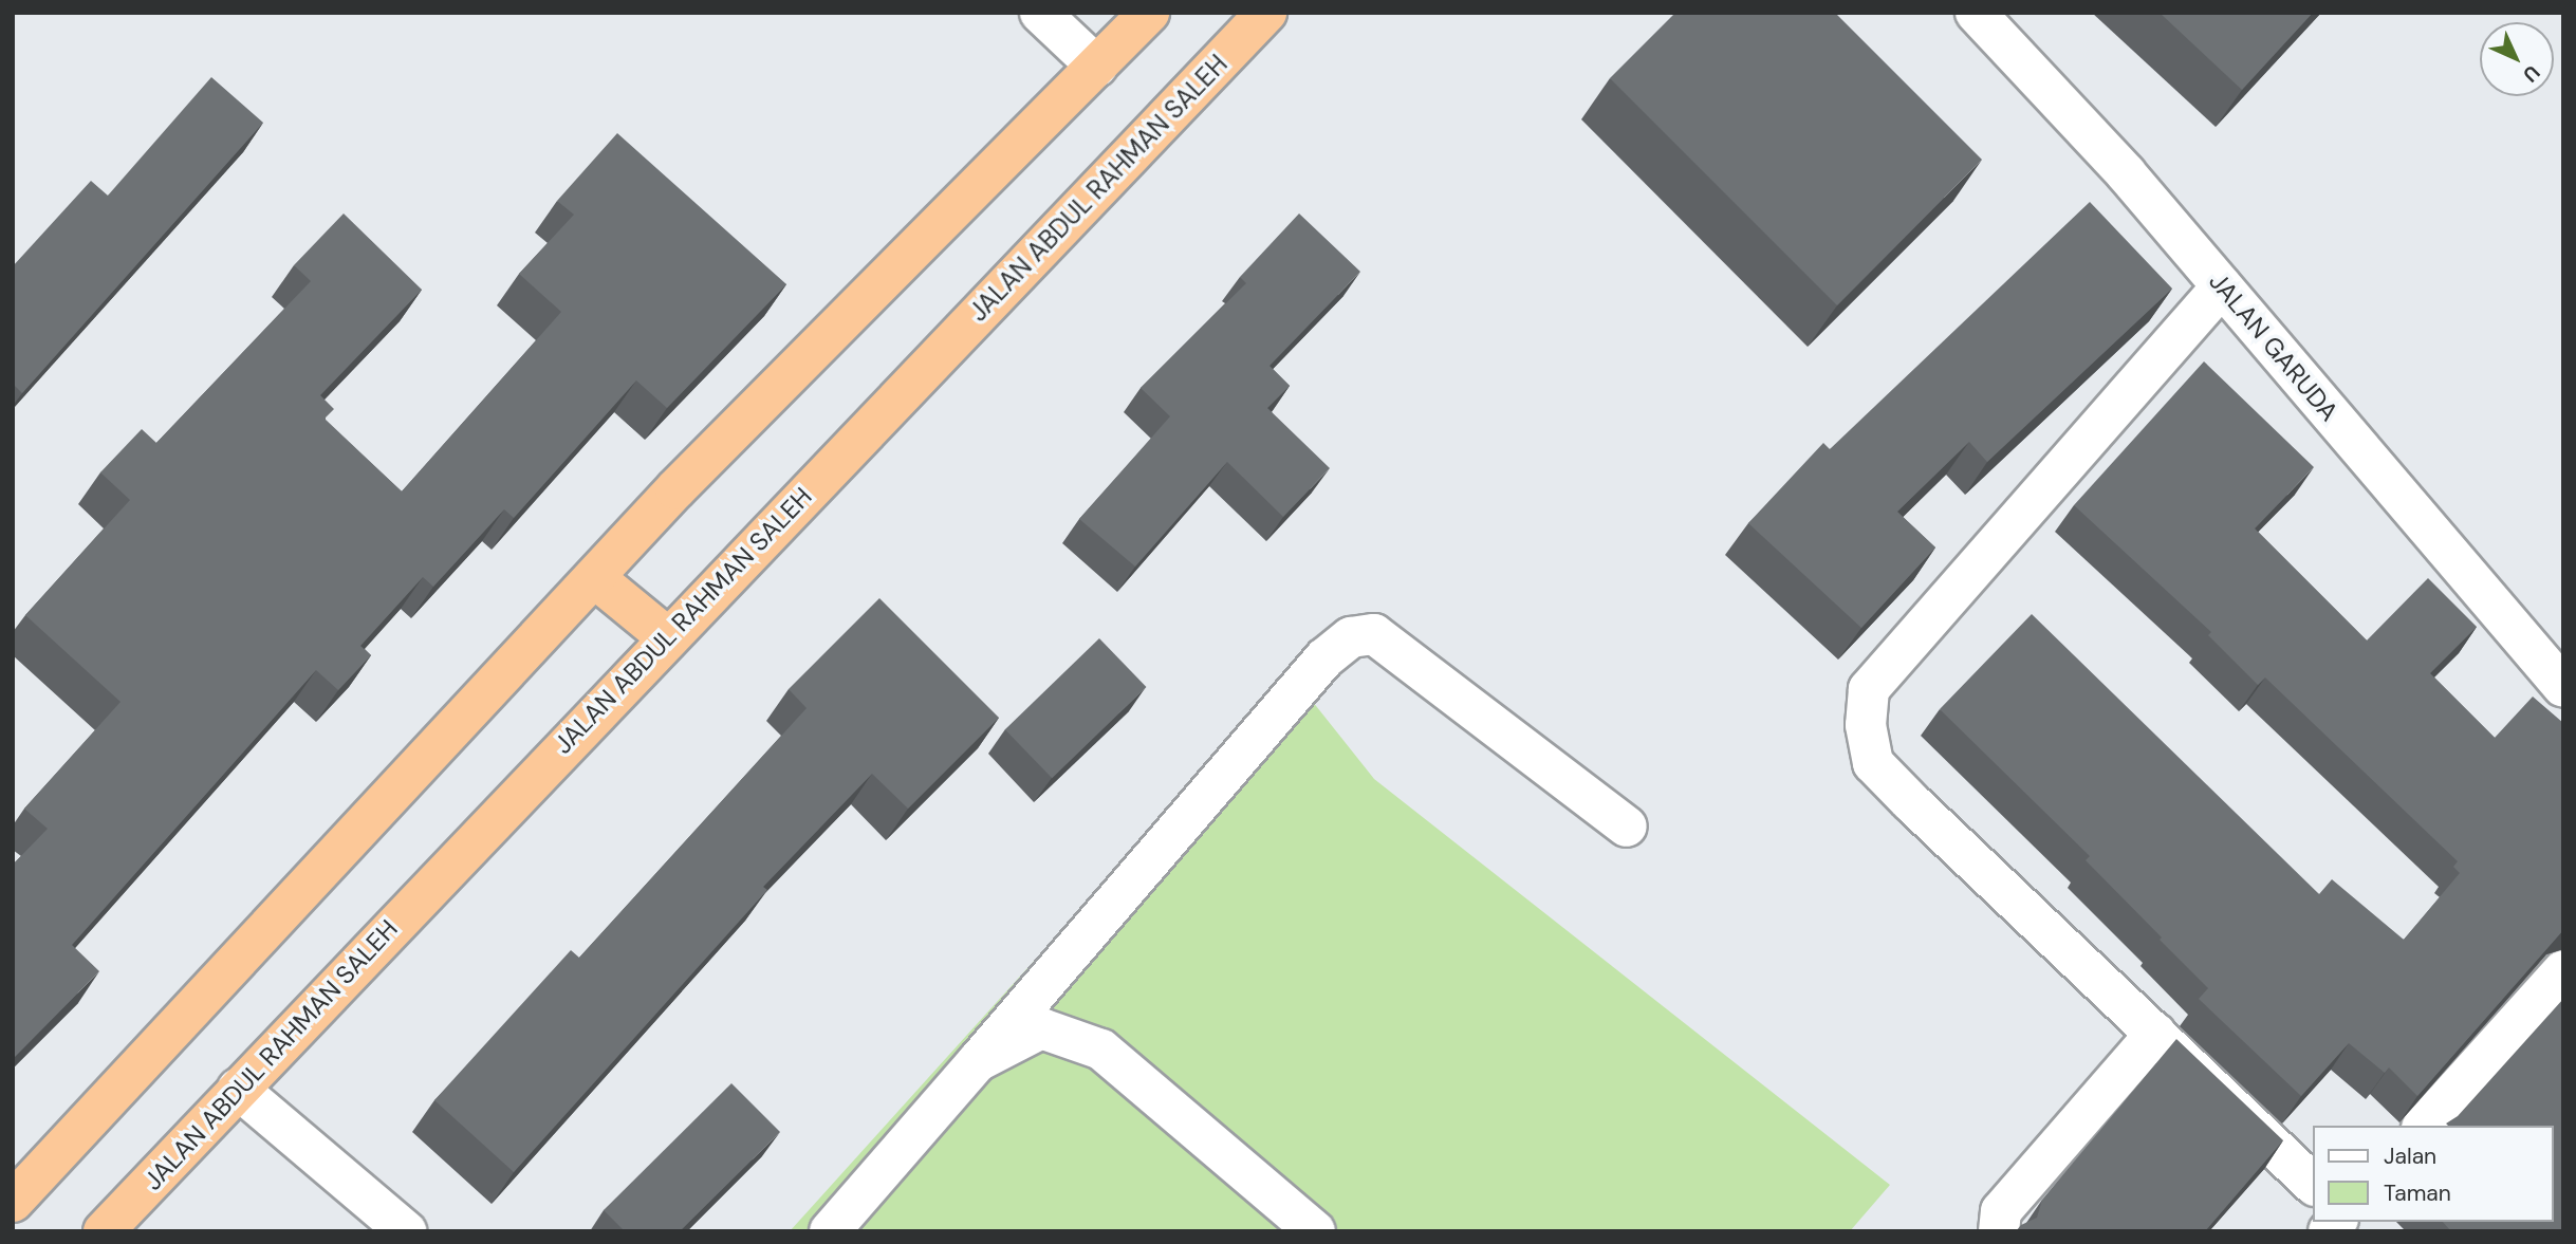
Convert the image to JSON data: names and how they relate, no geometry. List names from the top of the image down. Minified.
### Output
{"streets":{"highway":["JALAN ABDUL RAHMAN SALEH"],"street":["JALAN GARUDA"]},"legend":["Jalan","Taman"],"north":"bottom right"}
